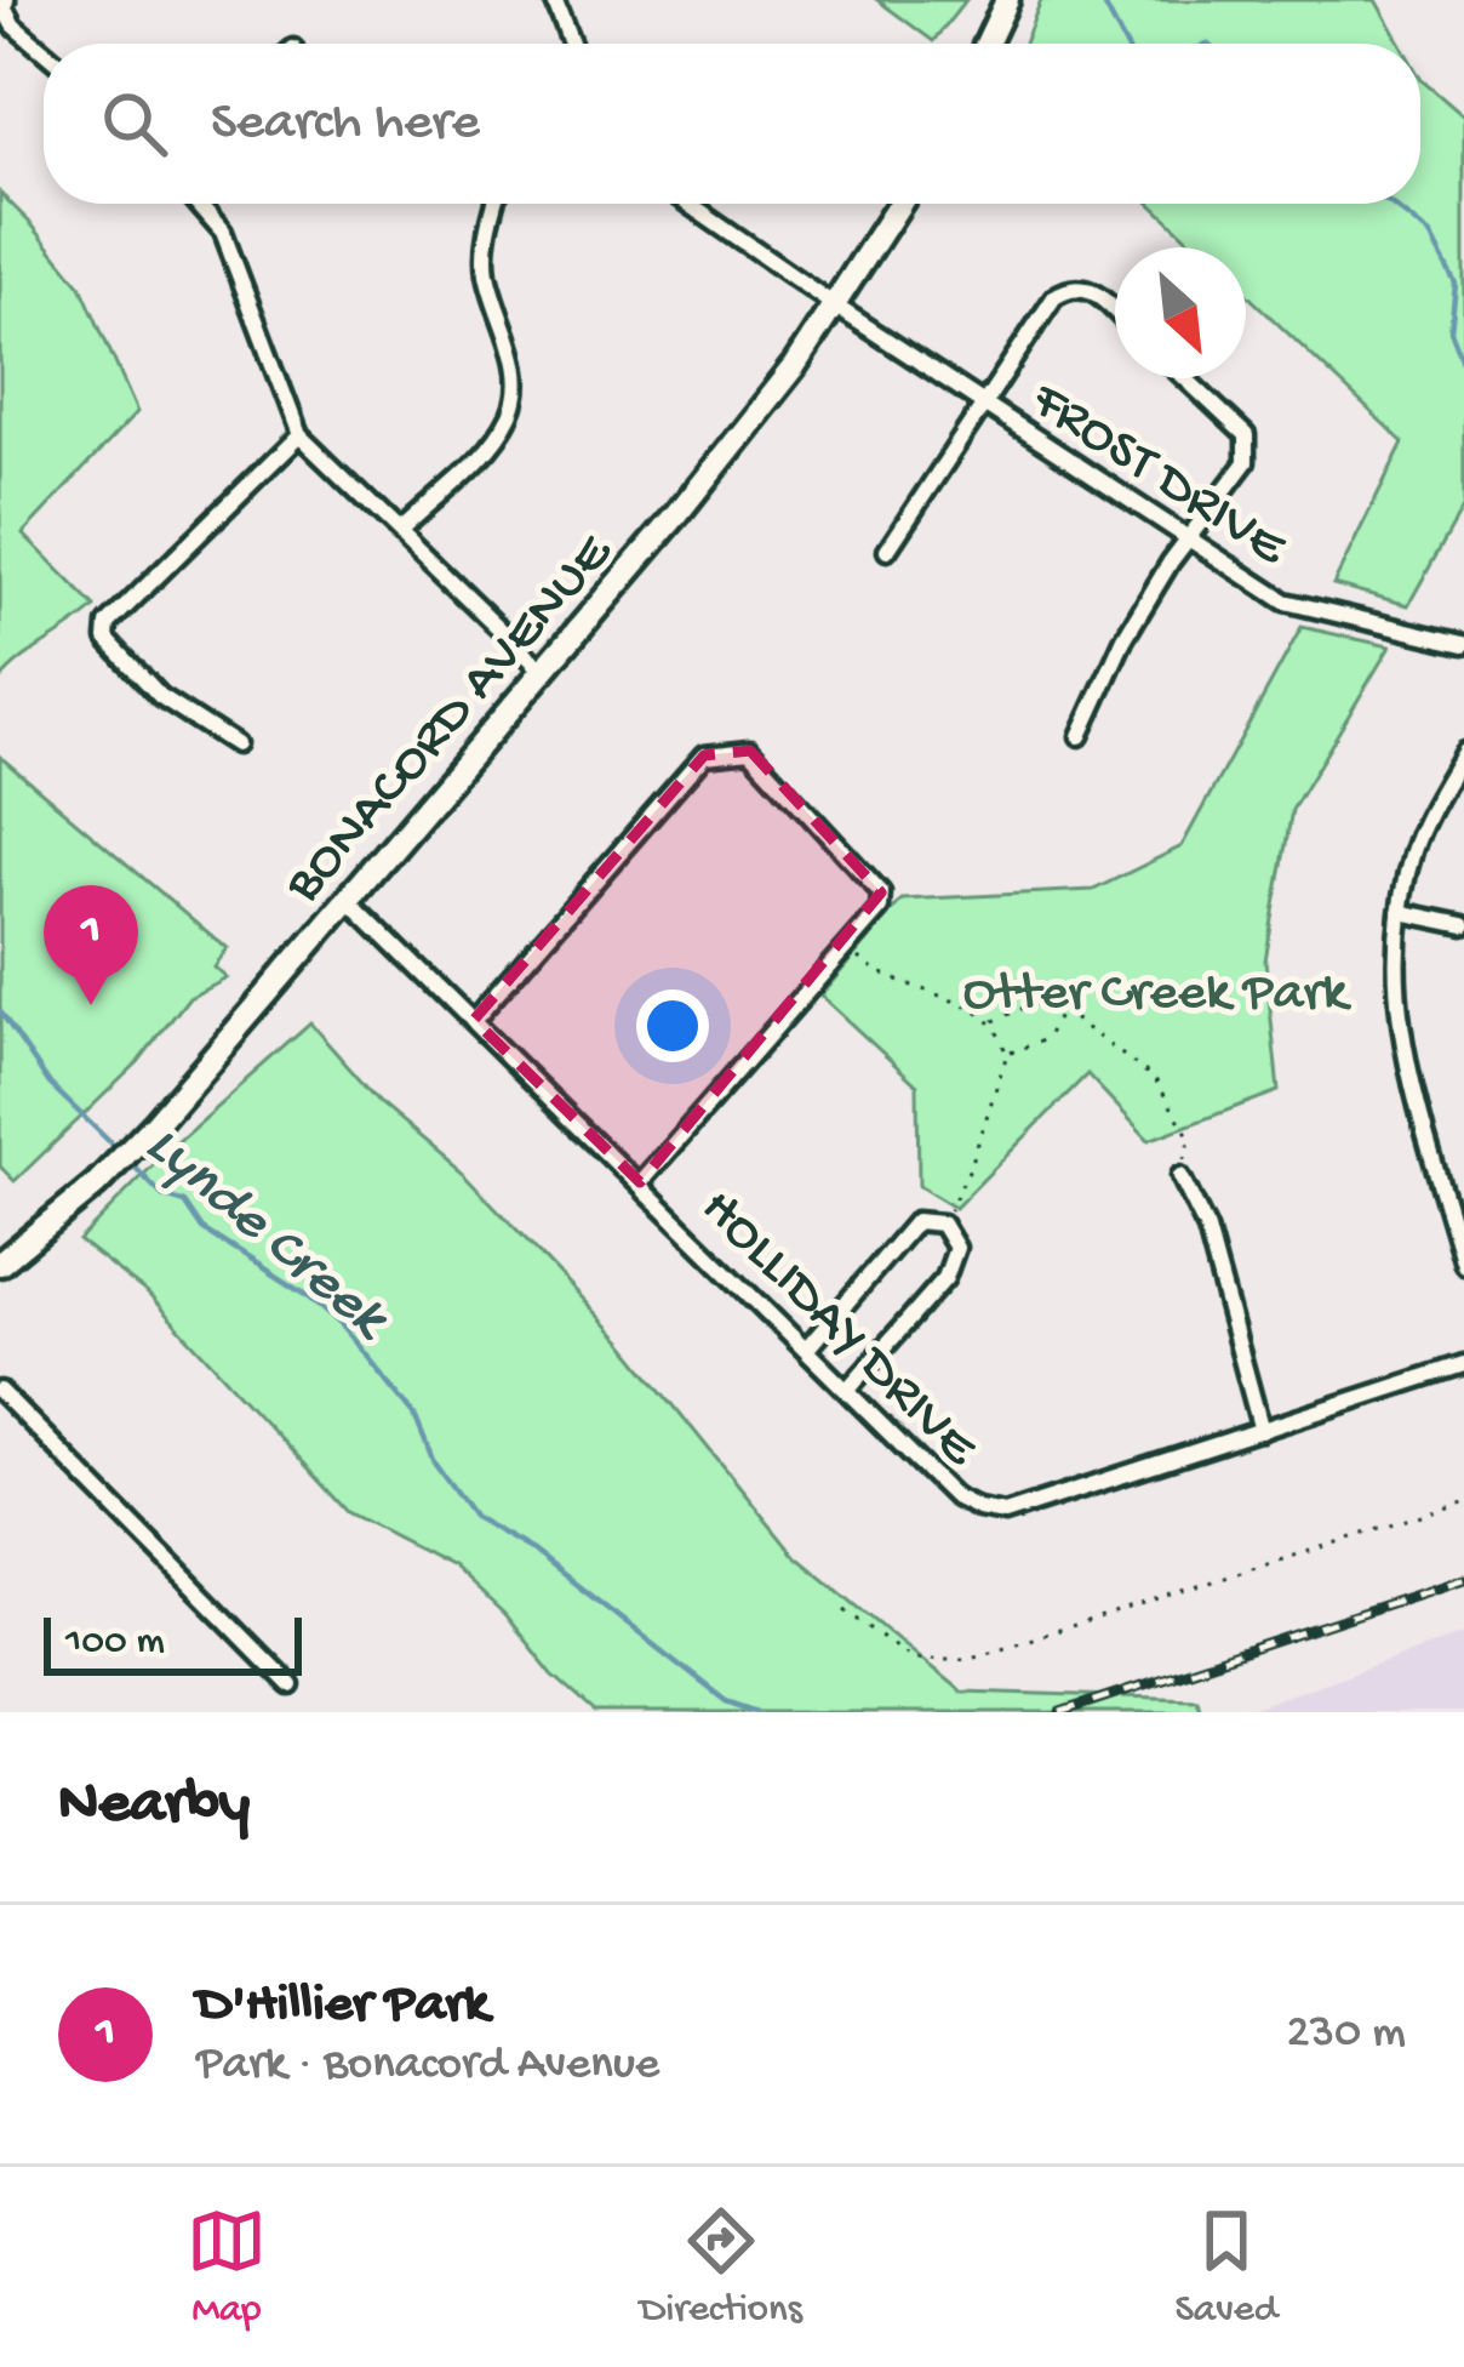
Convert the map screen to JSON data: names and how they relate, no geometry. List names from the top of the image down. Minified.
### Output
{"streets":{"street":["FROST DRIVE","BONACORD AVENUE","HOLLIDAY DRIVE"]},"crossings":[["FROST DRIVE","BONACORD AVENUE"],["BONACORD AVENUE","HOLLIDAY DRIVE"]],"water":["Lynde Creek"],"parks":["Otter Creek Park"],"scale_bar":"100 m","north":"bottom right","page":{"search":"Search here","pins":"1","scale":"100 m","heading":"Nearby","list":[{"mark":"1","name":"D'Hillier Park","note":"Park · Bonacord Avenue","value":"230 m"}],"nav":["Map","Directions","Saved"]}}
